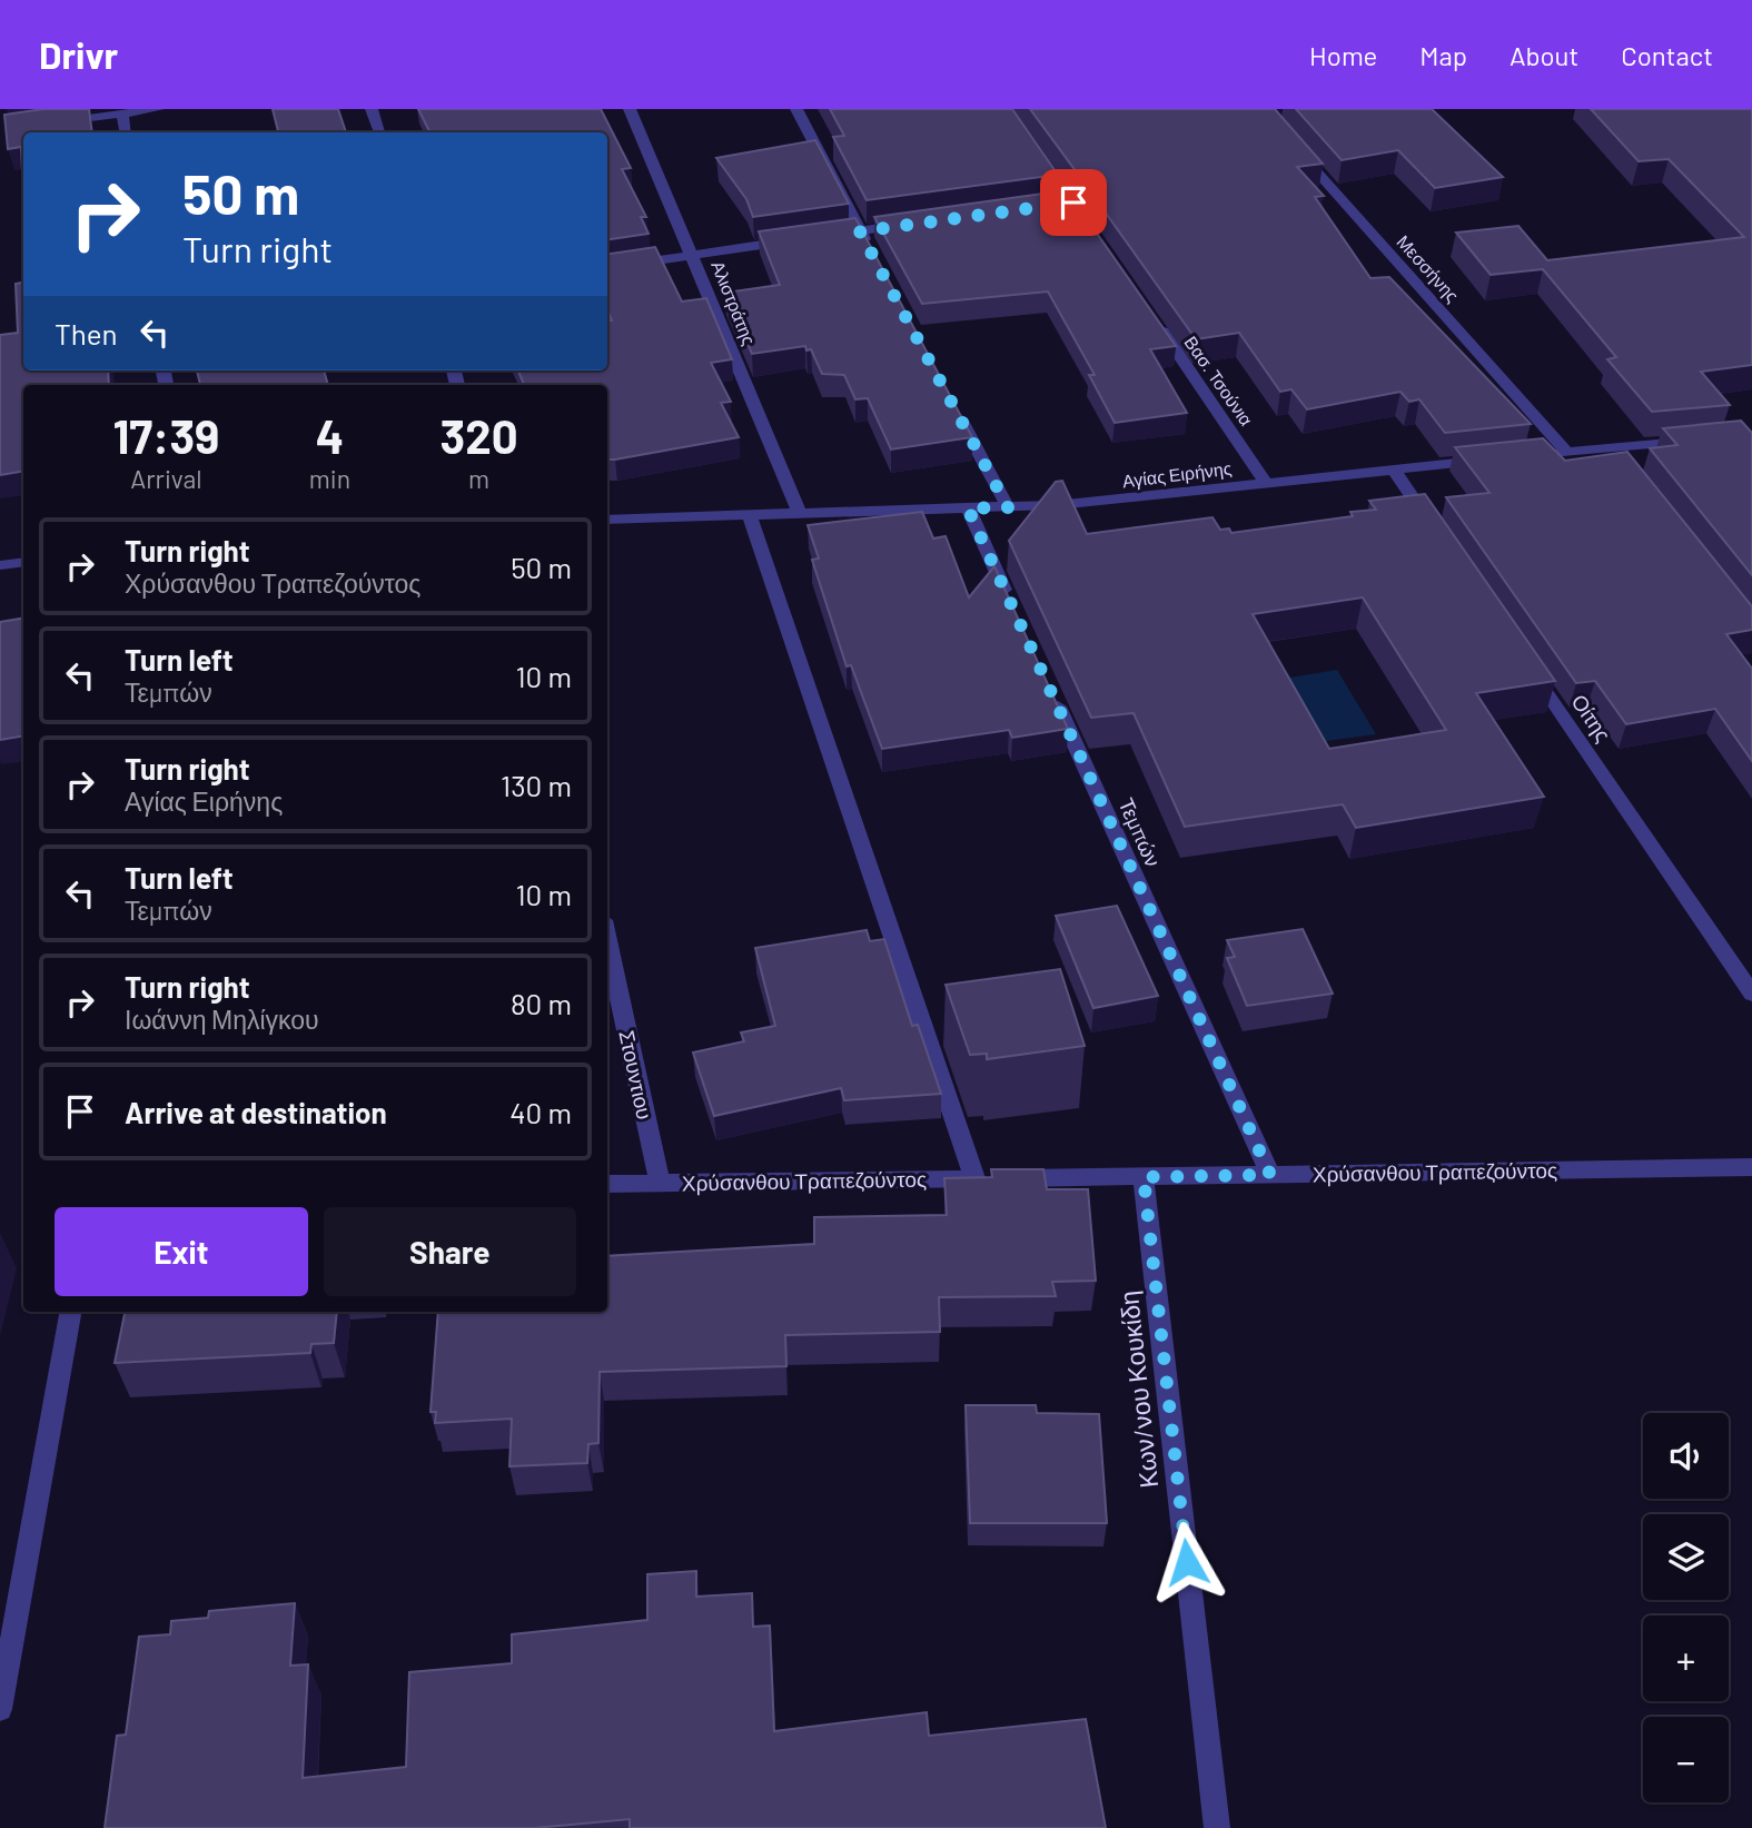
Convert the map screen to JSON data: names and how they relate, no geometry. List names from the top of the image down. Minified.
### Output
{"streets":{"street":["Μεσσήνης","Αλιστράτης","Βασ. Τσούνια","Αγίας Ειρήνης","Οίτης","Τεμπών","Στουντιου","Χρύσανθου Τραπεζούντος","Κων/νου Κουκίδη"]},"crossings":[["Μεσσήνης","Αγίας Ειρήνης"],["Αλιστράτης","Αγίας Ειρήνης"],["Βασ. Τσούνια","Αγίας Ειρήνης"],["Τεμπών","Χρύσανθου Τραπεζούντος"],["Στουντιου","Χρύσανθου Τραπεζούντος"],["Χρύσανθου Τραπεζούντος","Κων/νου Κουκίδη"]],"page":{"header":"Drivr","nav":["Home","Map","About","Contact"],"turn":["50 m","Turn right"],"then":"Then","eta":["17:39","Arrival","4","min","320","m"],"list":[{"name":"Turn right","note":"Χρύσανθου Τραπεζούντος","value":"50 m"},{"name":"Turn left","note":"Τεμπών","value":"10 m"},{"name":"Turn right","note":"Αγίας Ειρήνης","value":"130 m"},{"name":"Turn left","note":"Τεμπών","value":"10 m"},{"name":"Turn right","note":"Ιωάννη Μηλίγκου","value":"80 m"},{"name":"Arrive at destination","value":"40 m"}],"buttons":["Exit","Share"],"map_buttons":["+","−"]}}
